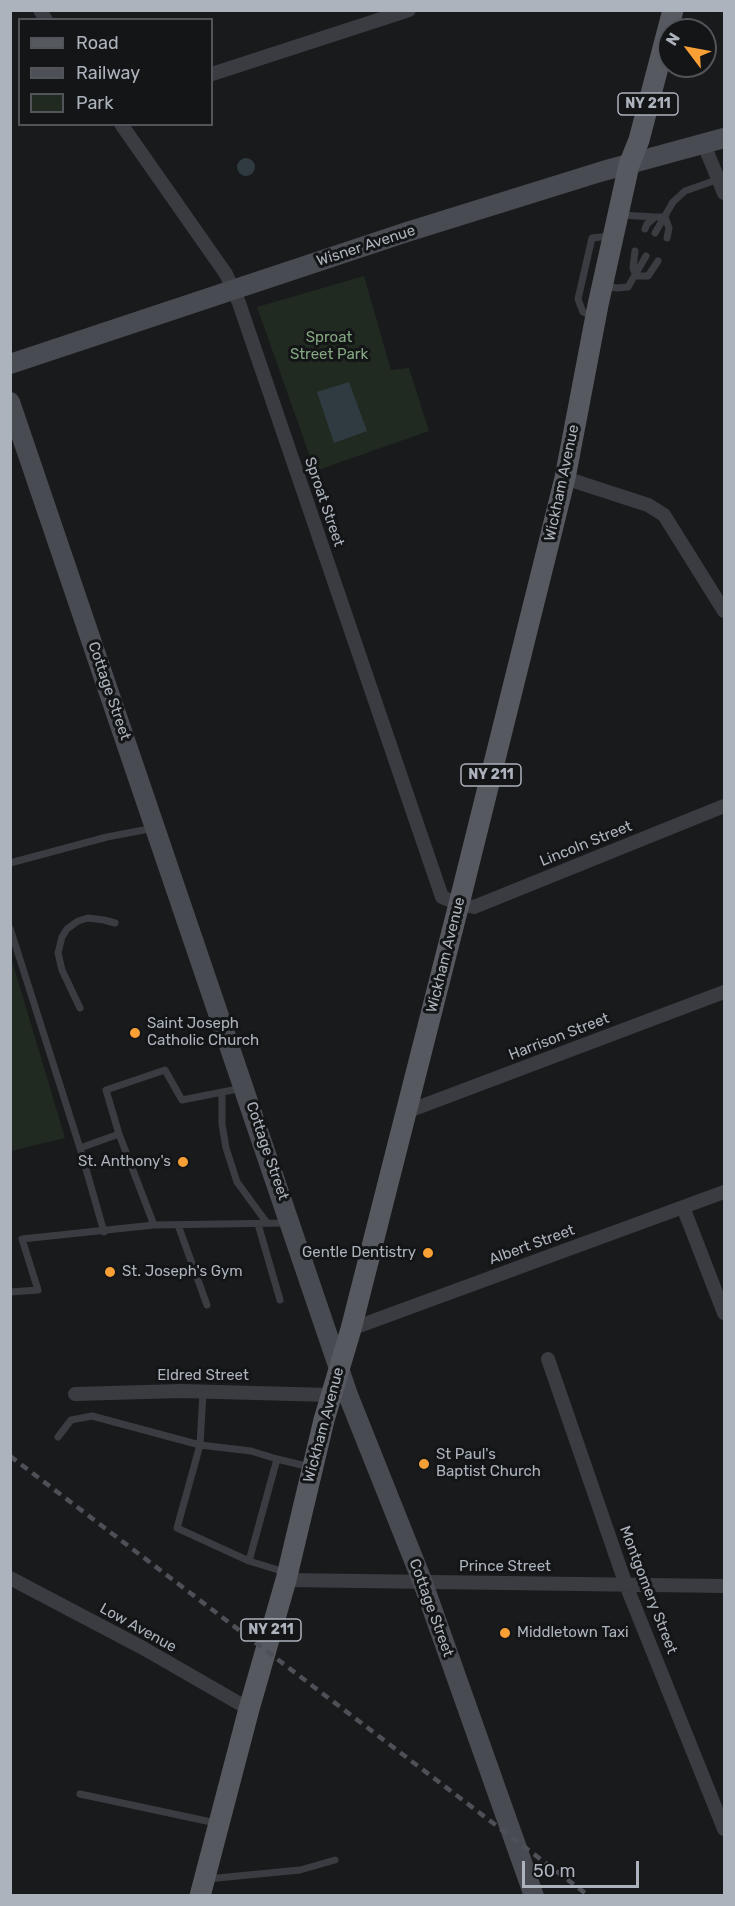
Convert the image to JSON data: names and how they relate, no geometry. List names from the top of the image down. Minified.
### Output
{"streets":{"main road":["NY 211","Wickham Avenue"],"street":["Wisner Avenue","Sproat Street","Cottage Street","Lincoln Street","Harrison Street","Albert Street","Eldred Street","Prince Street","Montgomery Street","Low Avenue"]},"crossings":[["Wisner Avenue","Wickham Avenue"],["Wisner Avenue","Sproat Street"],["Wickham Avenue","Sproat Street"],["Wickham Avenue","Cottage Street"],["Wickham Avenue","Lincoln Street"],["Wickham Avenue","Harrison Street"],["Wickham Avenue","Albert Street"],["Wickham Avenue","Eldred Street"],["Wickham Avenue","Prince Street"],["Wickham Avenue","Low Avenue"],["Sproat Street","Lincoln Street"],["Cottage Street","Prince Street"],["Prince Street","Montgomery Street"]],"parks":["Sproat Street Park"],"places":["Saint Joseph Catholic Church","St. Anthony's","Gentle Dentistry","St. Joseph's Gym","St Paul's Baptist Church","Middletown Taxi"],"legend":["Road","Railway","Park"],"scale_bar":"50 m","north":"top left"}
